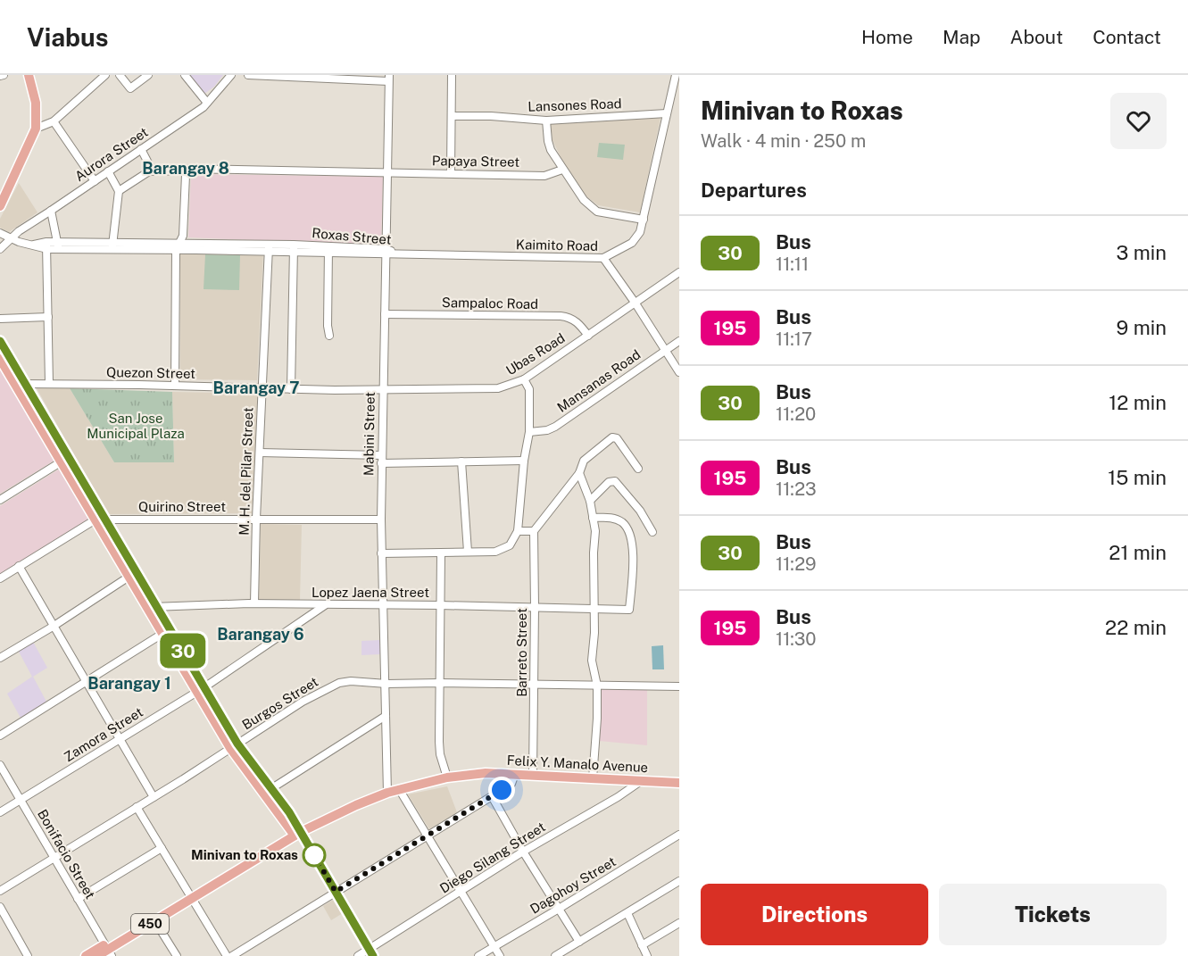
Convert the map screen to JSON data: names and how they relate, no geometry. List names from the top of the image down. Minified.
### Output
{"streets":{"main road":["Felix Y. Manalo Avenue","450"],"street":["Lansones Road","Aurora Street","Papaya Street","Roxas Street","Kaimito Road","Sampaloc Road","Ubas Road","Quezon Street","Mansanas Road","Mabini Street","M. H. del Pilar Street","Quirino Street","Lopez Jaena Street","Barreto Street","Burgos Street","Zamora Street","Bonifacio Street","Diego Silang Street","Dagohoy Street"]},"crossings":[["Lansones Road","Kaimito Road"],["Aurora Street","Roxas Street"],["Papaya Street","Mabini Street"],["Roxas Street","Kaimito Road"],["Roxas Street","Mabini Street"],["Roxas Street","M. H. del Pilar Street"],["Sampaloc Road","Ubas Road"],["Sampaloc Road","Mabini Street"],["Ubas Road","Quezon Street"],["Ubas Road","Mabini Street"],["Quezon Street","Mabini Street"],["Quezon Street","M. H. del Pilar Street"],["Mabini Street","Quirino Street"],["Mabini Street","Lopez Jaena Street"],["Mabini Street","Burgos Street"],["Mabini Street","Felix Y. Manalo Avenue"],["M. H. del Pilar Street","Quirino Street"],["M. H. del Pilar Street","Lopez Jaena Street"],["Lopez Jaena Street","Barreto Street"],["Lopez Jaena Street","Zamora Street"],["Barreto Street","Burgos Street"],["Barreto Street","Felix Y. Manalo Avenue"],["Burgos Street","Bonifacio Street"],["Zamora Street","Bonifacio Street"],["Felix Y. Manalo Avenue","Diego Silang Street"],["Felix Y. Manalo Avenue","450"],["Bonifacio Street","450"]],"districts":["Barangay 8","Barangay 7","Barangay 6","Barangay 1"],"parks":["San Jose Municipal Plaza"],"places":["Minivan to Roxas"],"lines":["bus line 30"],"page":{"header":"Viabus","nav":["Home","Map","About","Contact"],"on_map":"30","heading":[["Minivan to Roxas","Walk · 4 min · 250 m"],"Departures"],"list":[{"mark":"30","name":"Bus","note":"11:11","value":"3 min"},{"mark":"195","name":"Bus","note":"11:17","value":"9 min"},{"mark":"30","name":"Bus","note":"11:20","value":"12 min"},{"mark":"195","name":"Bus","note":"11:23","value":"15 min"},{"mark":"30","name":"Bus","note":"11:29","value":"21 min"},{"mark":"195","name":"Bus","note":"11:30","value":"22 min"}],"buttons":["Directions","Tickets"]}}
